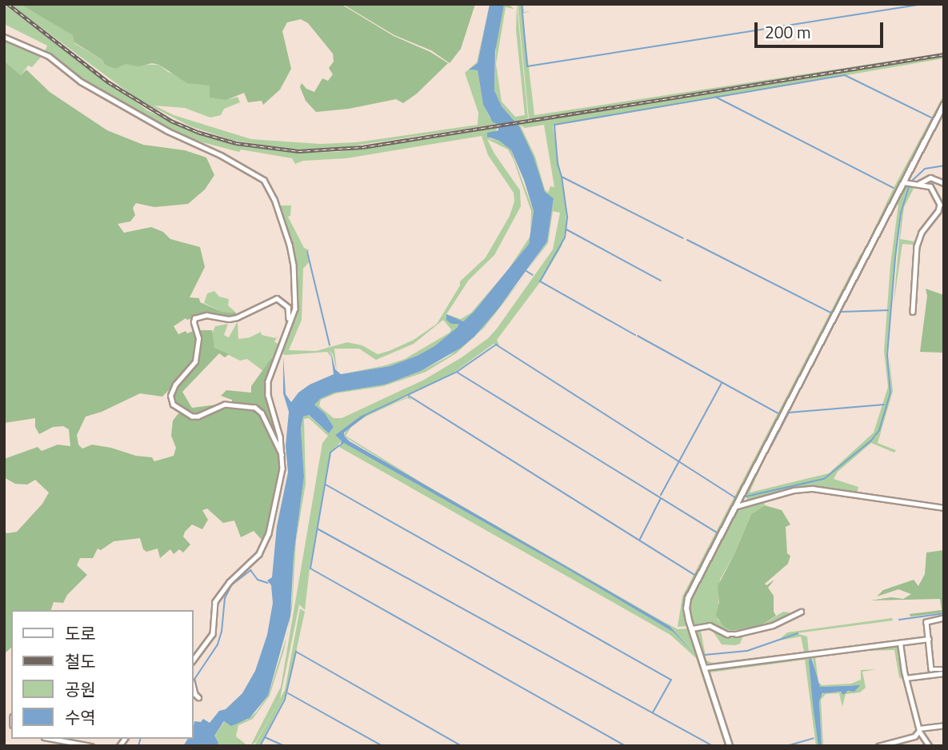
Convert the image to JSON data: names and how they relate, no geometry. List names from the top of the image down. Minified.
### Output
{"legend":["도로","철도","공원","수역"],"scale_bar":"200 m"}
